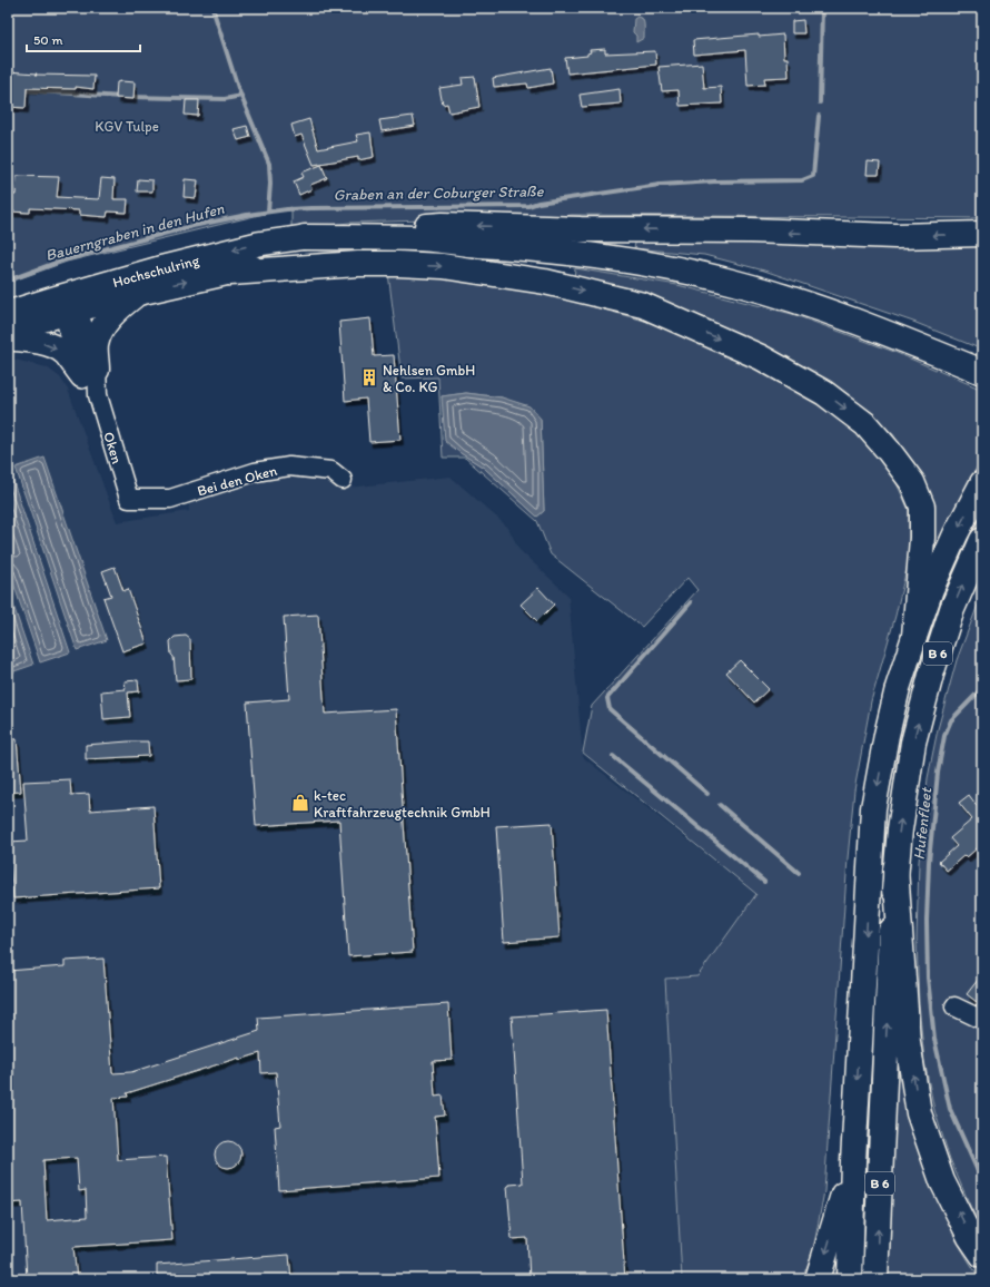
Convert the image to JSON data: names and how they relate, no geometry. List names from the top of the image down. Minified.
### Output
{"streets":{"highway":["B 6"],"street":["Hochschulring","Oken","Bei den Oken"]},"crossings":[["Hochschulring","Oken"],["Oken","Bei den Oken"]],"one_way":["Hochschulring"],"water":["Graben an der Coburger Straße","Bauerngraben in den Hufen","Hufenfleet"],"parks":["KGV Tulpe"],"places":{"building":["Nehlsen GmbH & Co. KG"],"shop":["k-tec Kraftfahrzeugtechnik GmbH"]},"scale_bar":"50 m"}
